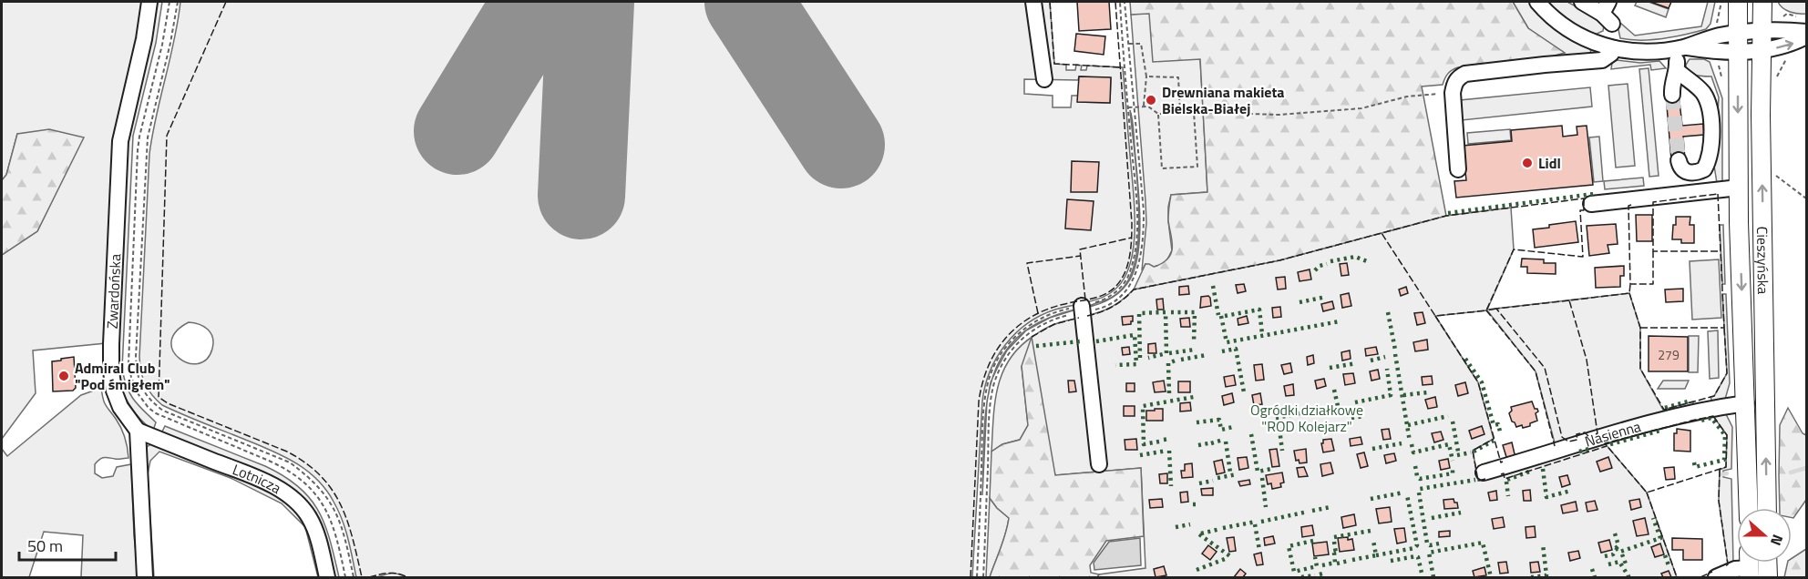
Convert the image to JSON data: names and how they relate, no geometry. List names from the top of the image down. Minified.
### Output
{"streets":{"main road":["Cieszyńska"],"street":["Zwardońska","Nasienna","Lotnicza"]},"crossings":[["Cieszyńska","Nasienna"],["Zwardońska","Lotnicza"]],"parks":["Ogródki działkowe \"ROD Kolejarz\""],"places":["Drewniana makieta Bielska-Białej","Lidl","Admiral Club \"Pod śmigłem\""],"house_numbers":["279"],"scale_bar":"50 m","north":"right"}
